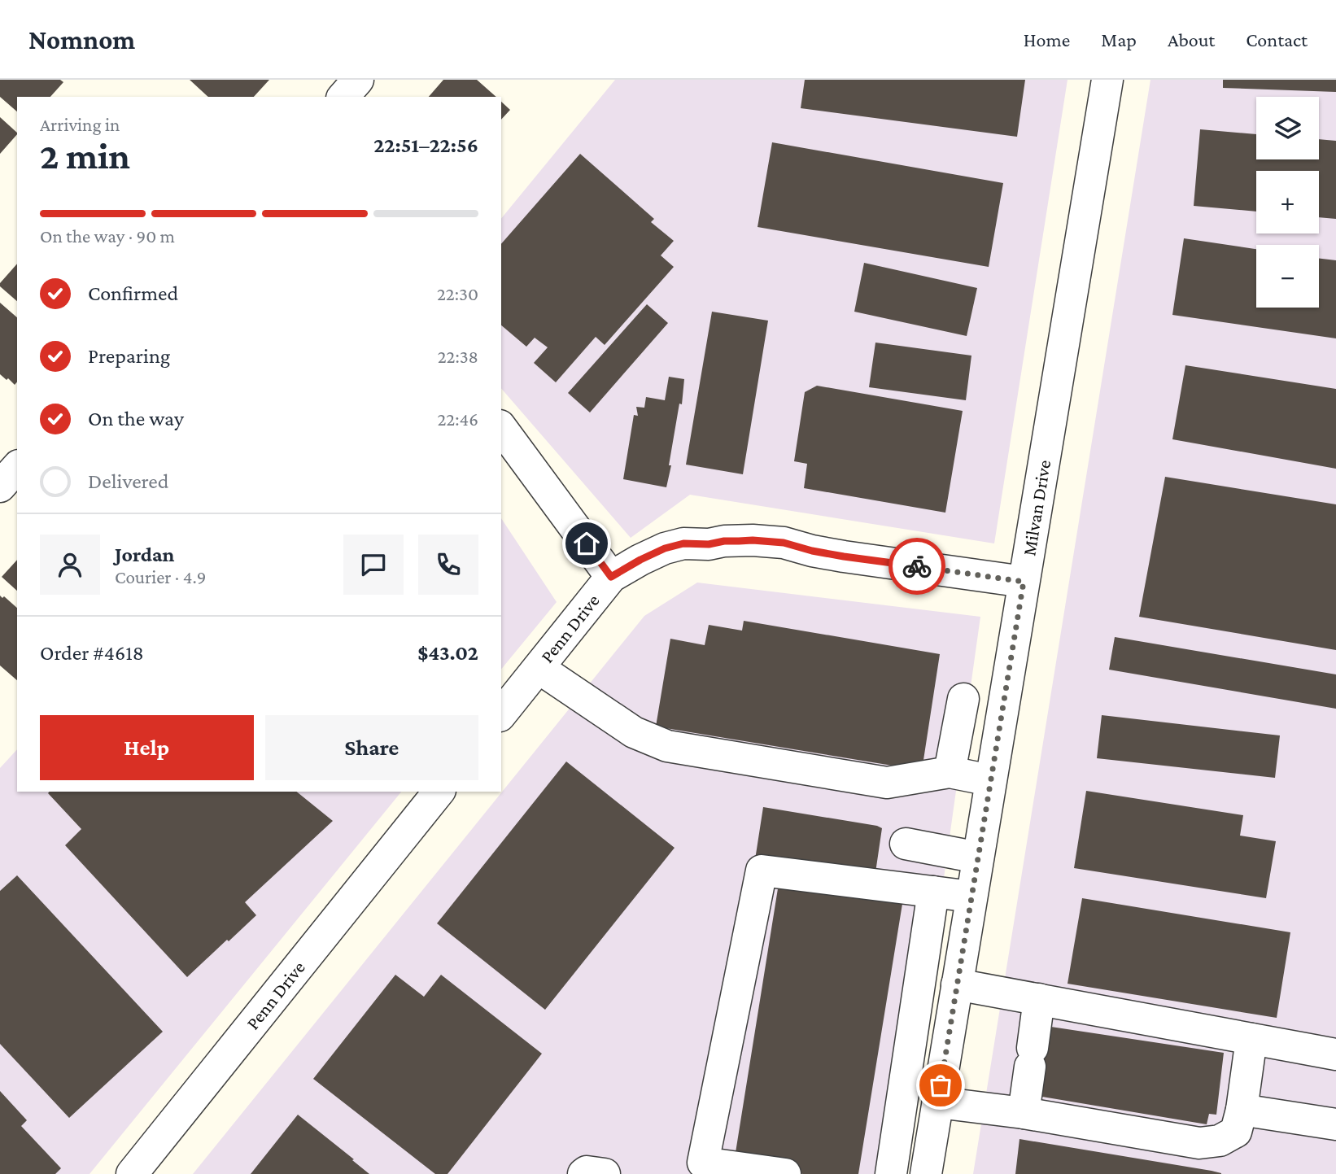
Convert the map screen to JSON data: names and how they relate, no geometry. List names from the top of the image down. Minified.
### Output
{"streets":{"street":["Milvan Drive","Penn Drive"]},"crossings":[["Milvan Drive","Penn Drive"]],"page":{"header":"Nomnom","nav":["Home","Map","About","Contact"],"map_buttons":["+","−"],"heading":["2 min","Arriving in","22:51–22:56"],"panel":["Jordan","Courier · 4.9","Order #4618","$43.02"],"bar":"On the way · 90 m","list":[["Confirmed","22:30"],["Preparing","22:38"],["On the way","22:46"],"Delivered"],"buttons":["Help","Share"]}}
